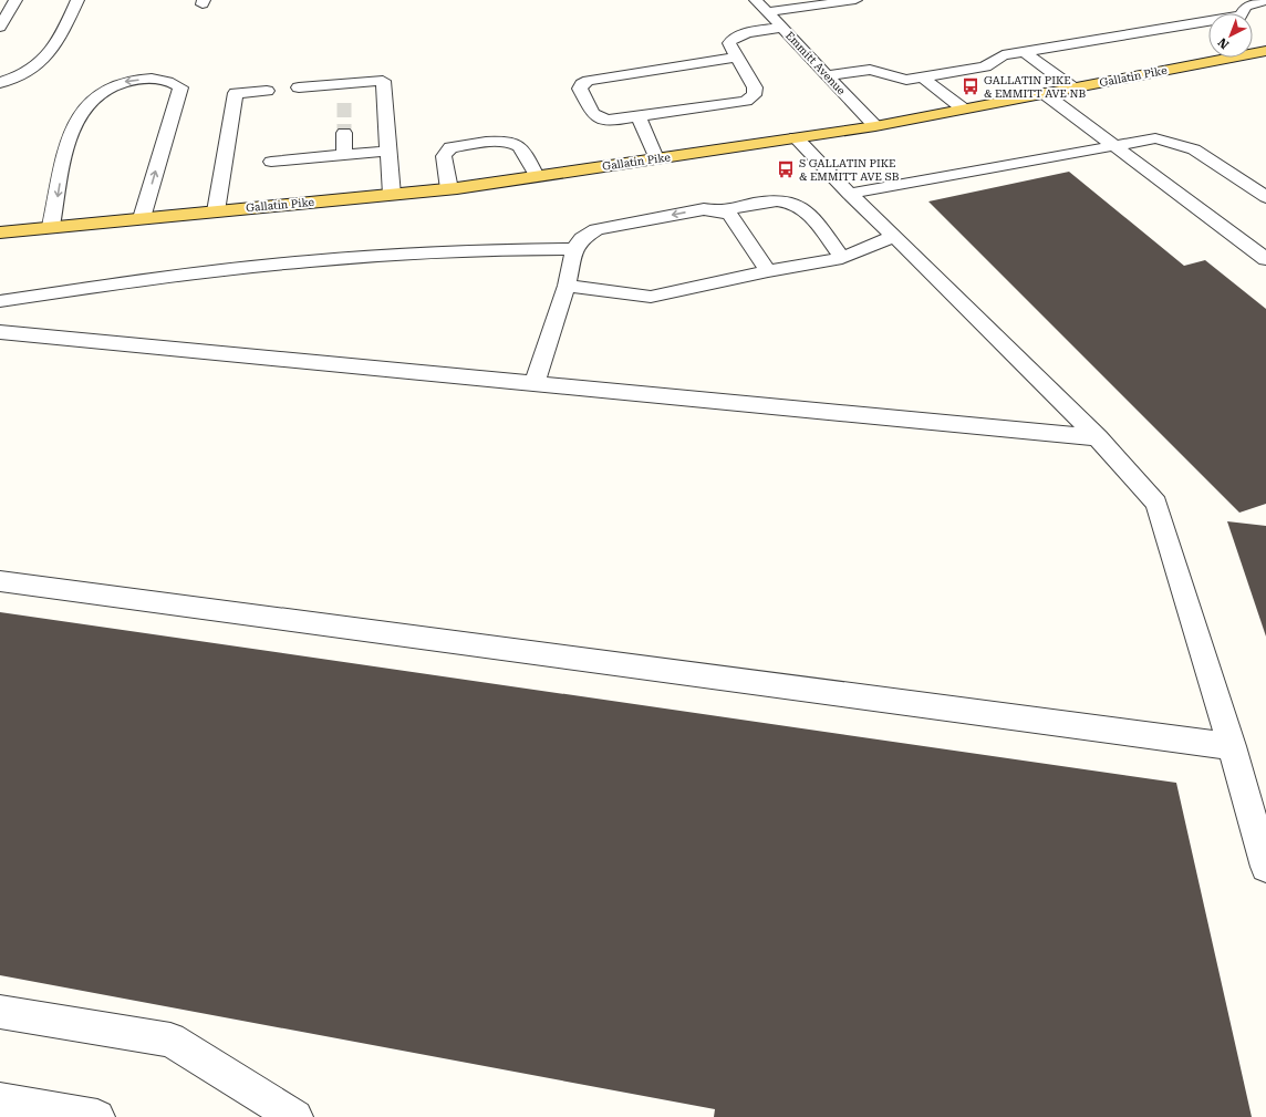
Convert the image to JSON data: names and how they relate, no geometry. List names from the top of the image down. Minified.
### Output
{"streets":{"main road":["Gallatin Pike"],"street":["Emmitt Avenue"]},"crossings":[["Emmitt Avenue","Gallatin Pike"]],"places":{"bus stop":["GALLATIN PIKE & EMMITT AVE NB","S GALLATIN PIKE & EMMITT AVE SB"]},"north":"bottom left"}
